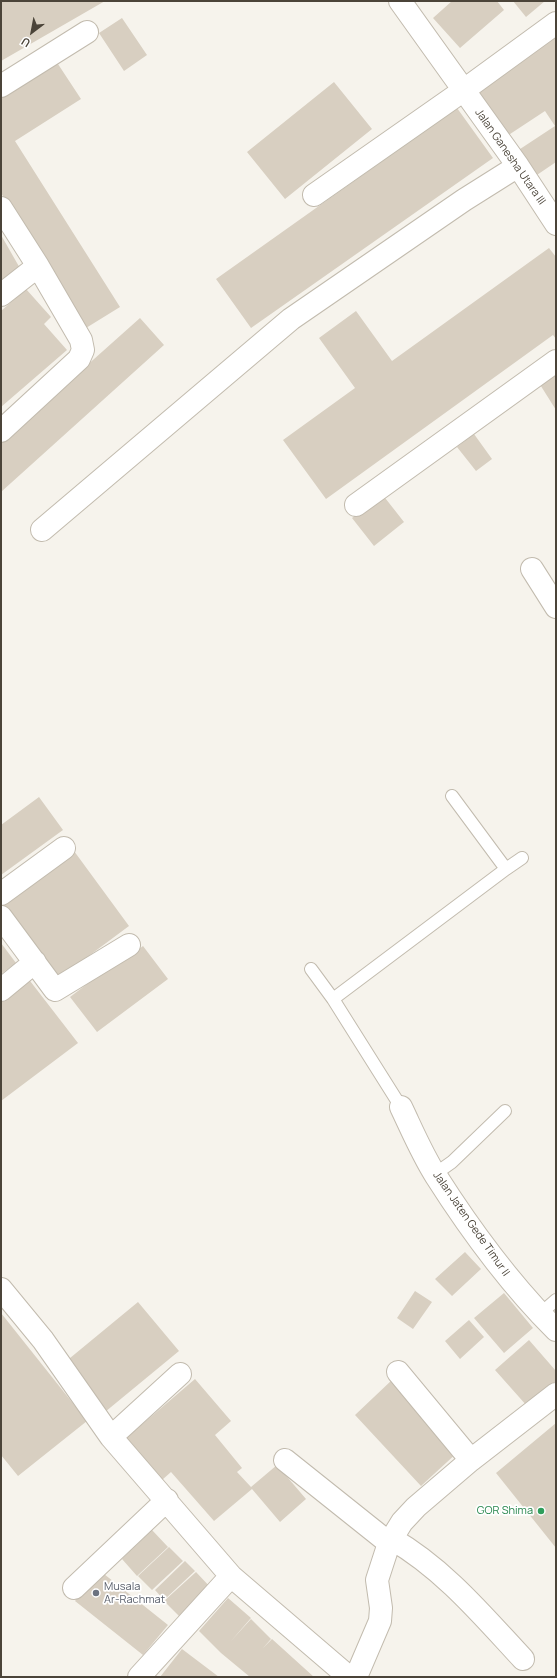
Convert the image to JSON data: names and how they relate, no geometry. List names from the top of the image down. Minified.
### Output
{"streets":{"street":["Jalan Ganesha Utara III","Jalan Jaten Gede Timur II"]},"places":["GOR Shima","Musala Ar-Rachmat"],"north":"bottom left"}
